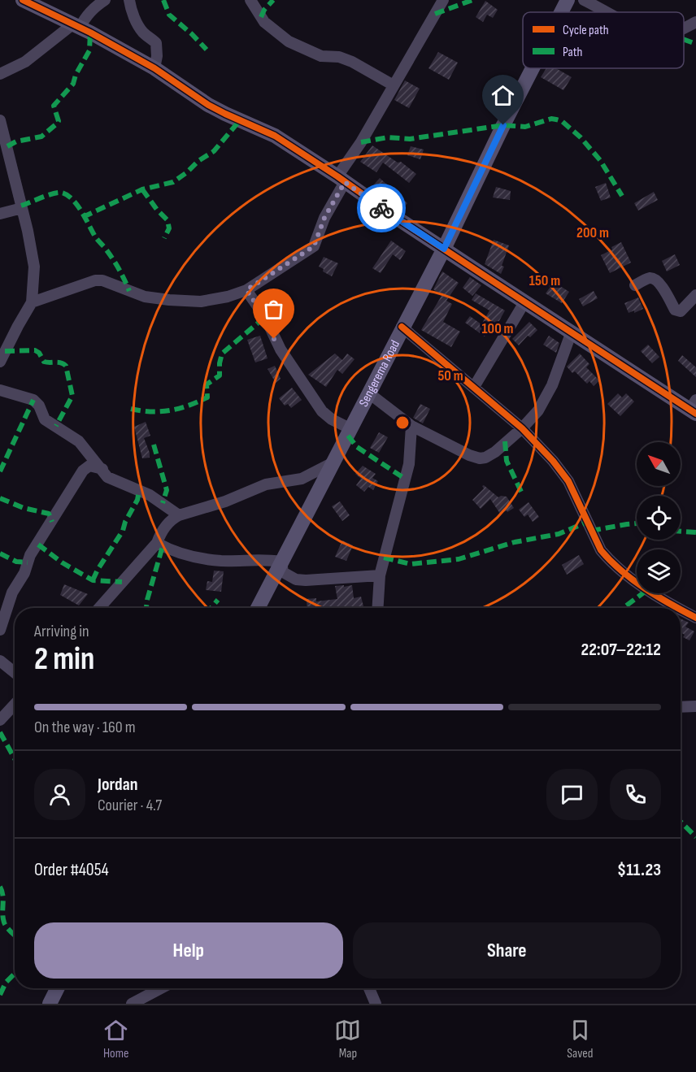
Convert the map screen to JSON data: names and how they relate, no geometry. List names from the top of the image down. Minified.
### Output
{"streets":{"street":["Sengerema Road"]},"legend":["Cycle path","Path"],"north":"top left","page":{"heading":["2 min","Arriving in","22:07–22:12"],"panel":["Jordan","Courier · 4.7","Order #4054","$11.23"],"bar":"On the way · 160 m","buttons":["Help","Share"],"tabs":["Home","Map","Saved"]},"rings":["200 m","150 m","100 m","50 m"]}
